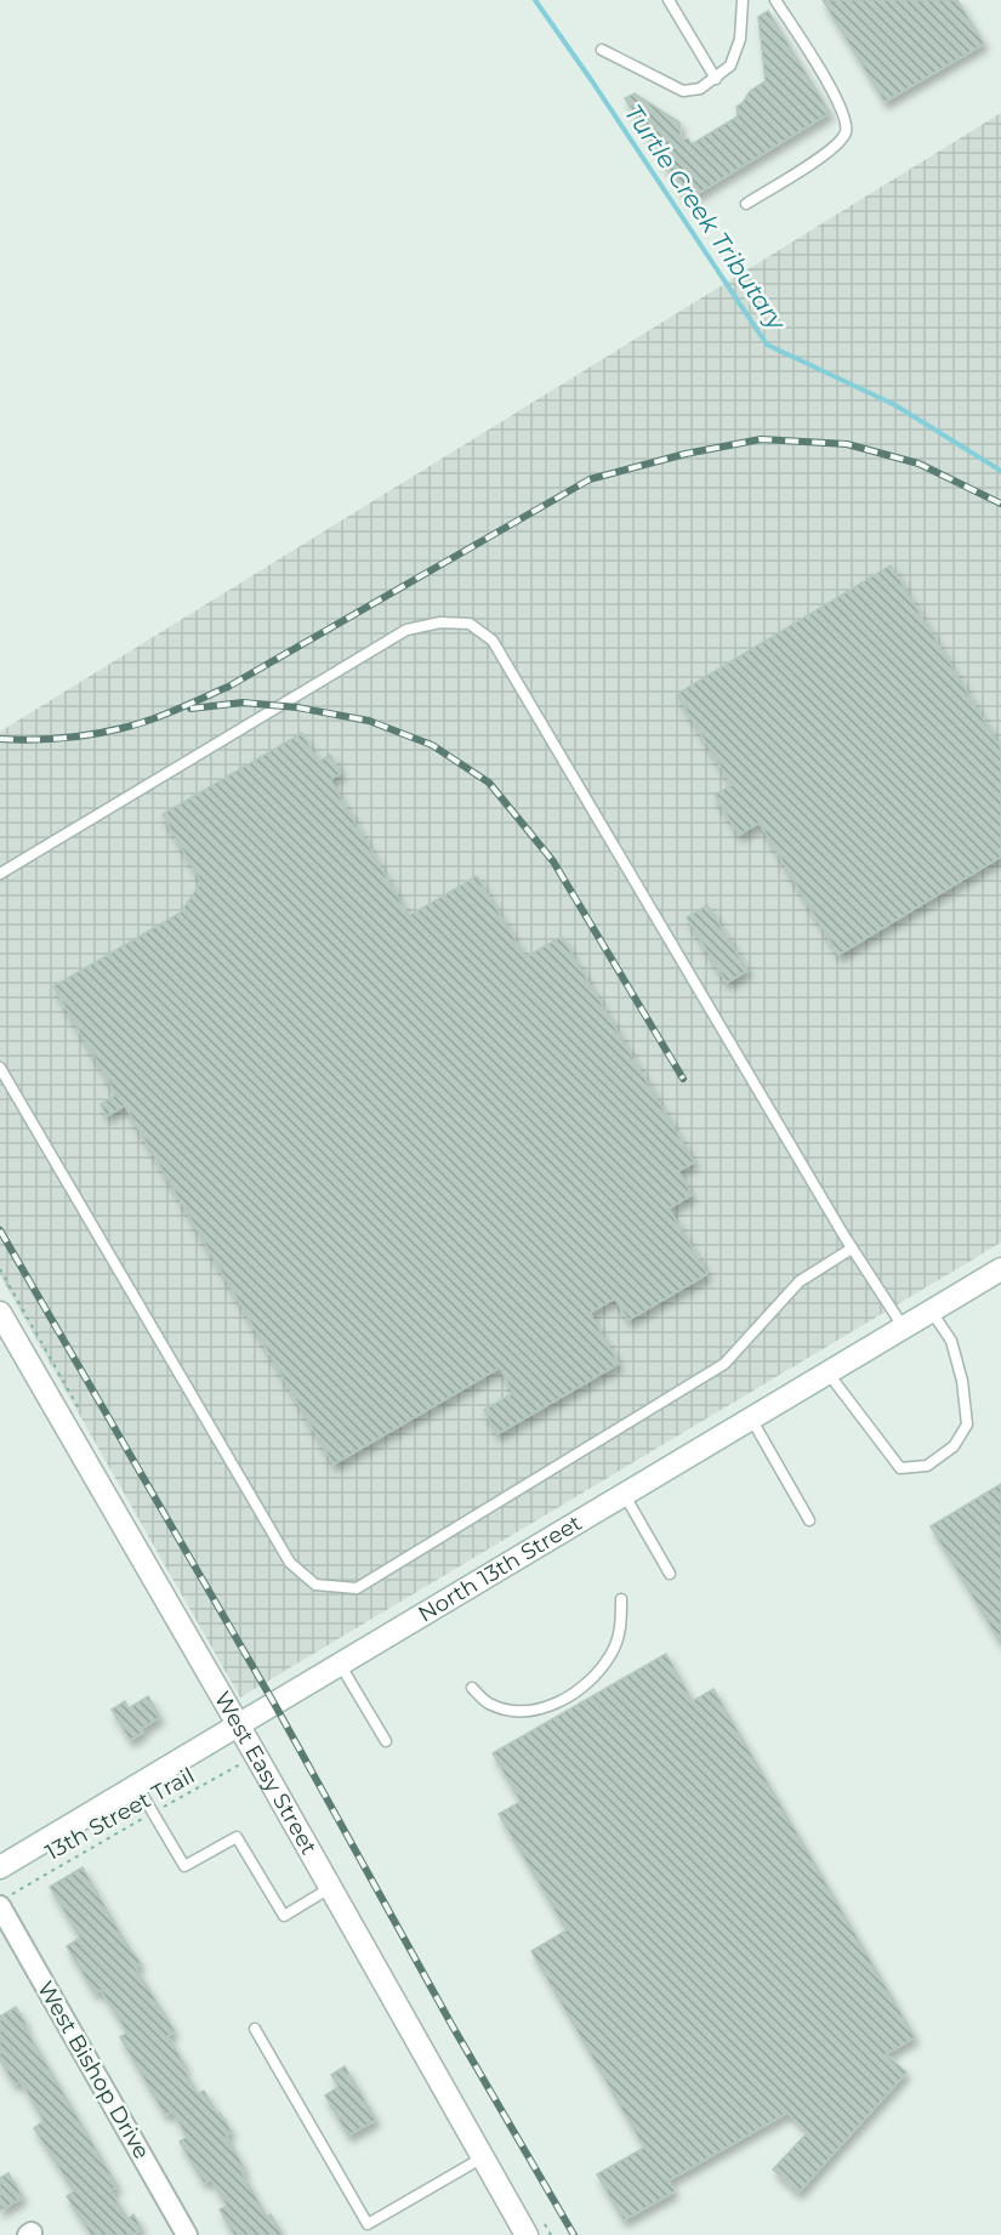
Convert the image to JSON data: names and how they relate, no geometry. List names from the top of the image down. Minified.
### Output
{"streets":{"main road":["North 13th Street","West Easy Street"],"street":["West Bishop Drive"],"path":["13th Street Trail"]},"crossings":[["North 13th Street","West Easy Street"],["13th Street Trail","West Bishop Drive"]],"water":["Turtle Creek Tributary"]}
